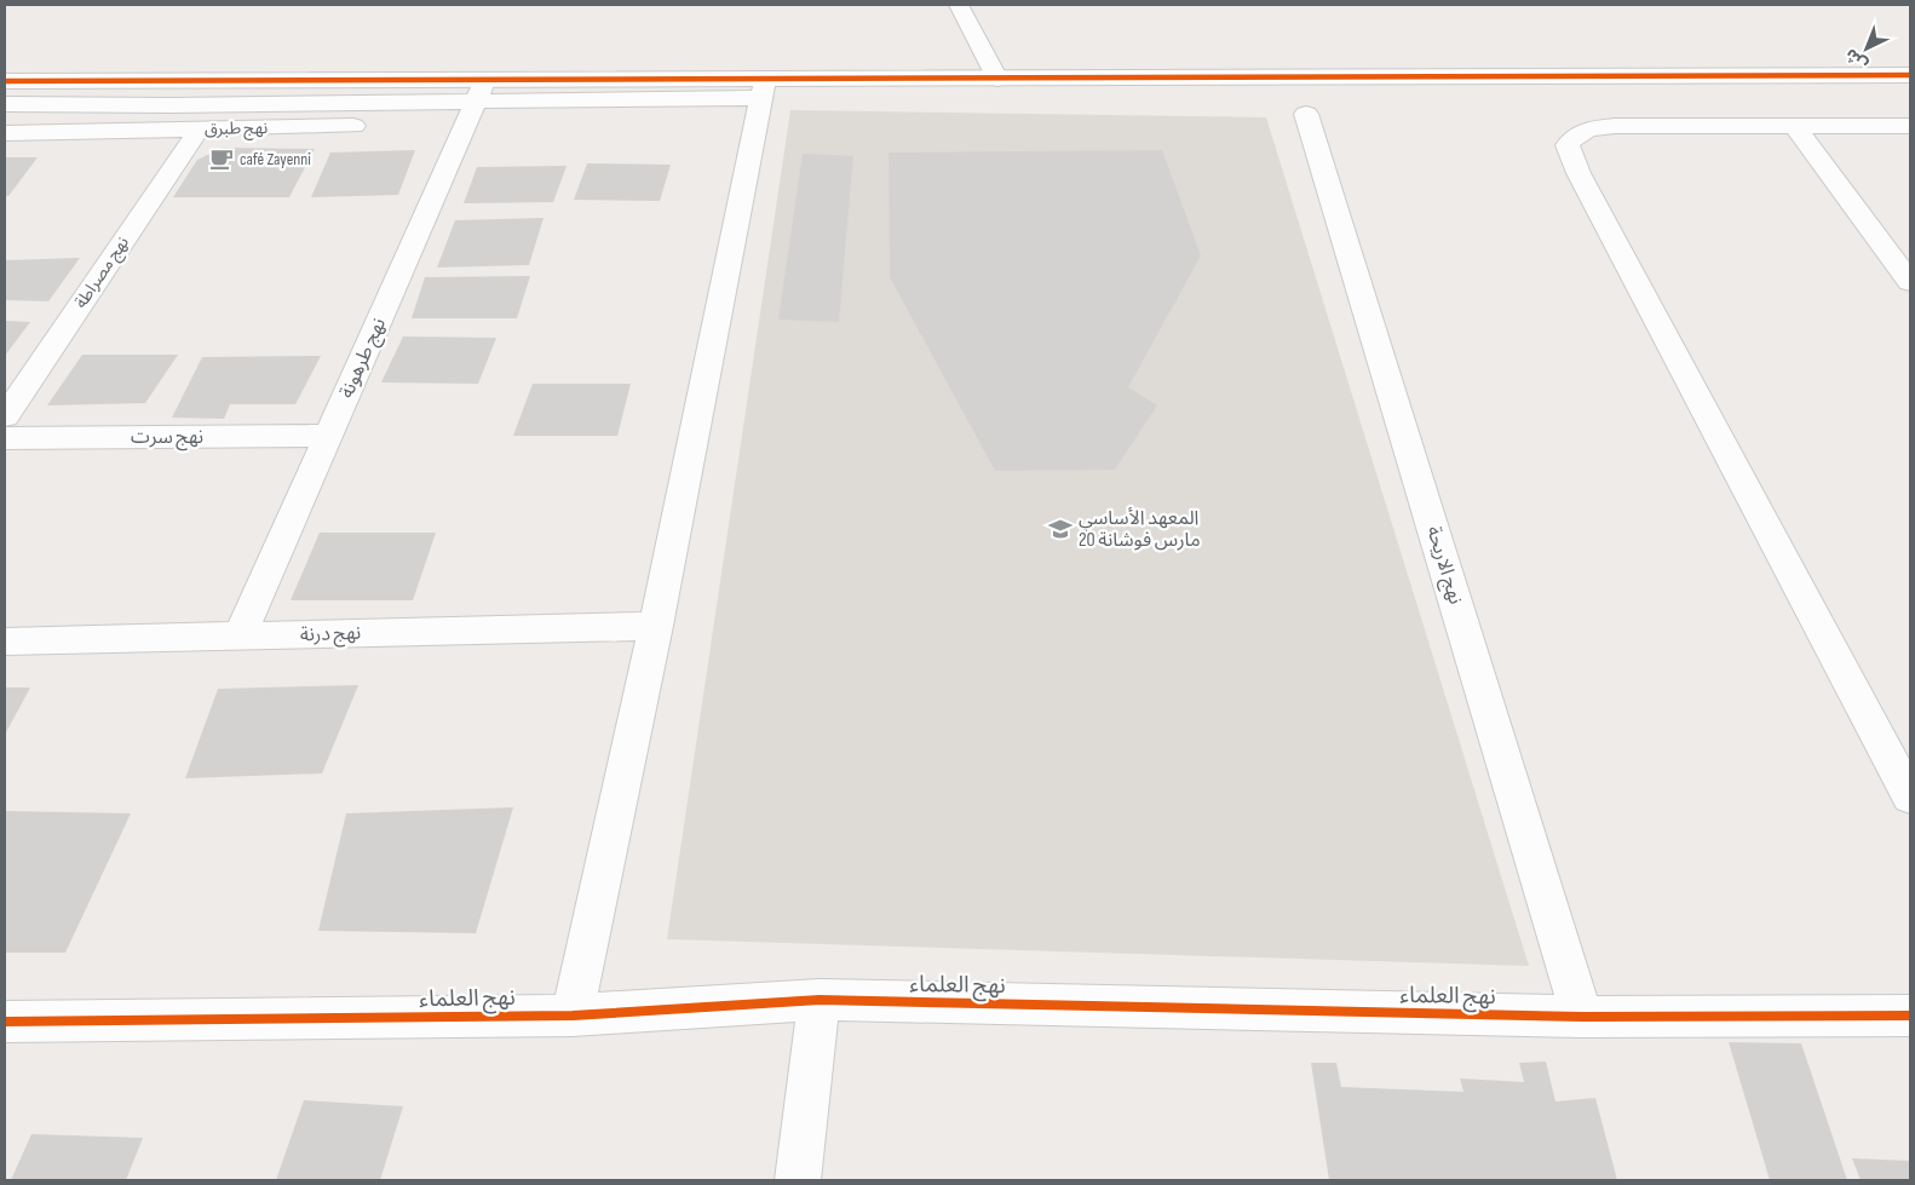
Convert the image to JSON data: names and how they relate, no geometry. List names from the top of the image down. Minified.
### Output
{"streets":{"street":["نهج طبرق","نهج مصراطة","نهج طرهونة","نهج سرت","نهج الاريحة","نهج درنة","نهج العلماء"]},"crossings":[["نهج طبرق","نهج مصراطة"],["نهج طرهونة","نهج سرت"],["نهج طرهونة","نهج درنة"],["نهج الاريحة","نهج العلماء"]],"places":{"cafe":["café Zayenni"],"school or university":["المعهد الأساسي 20 مارس فوشانة"]},"north":"bottom left"}
